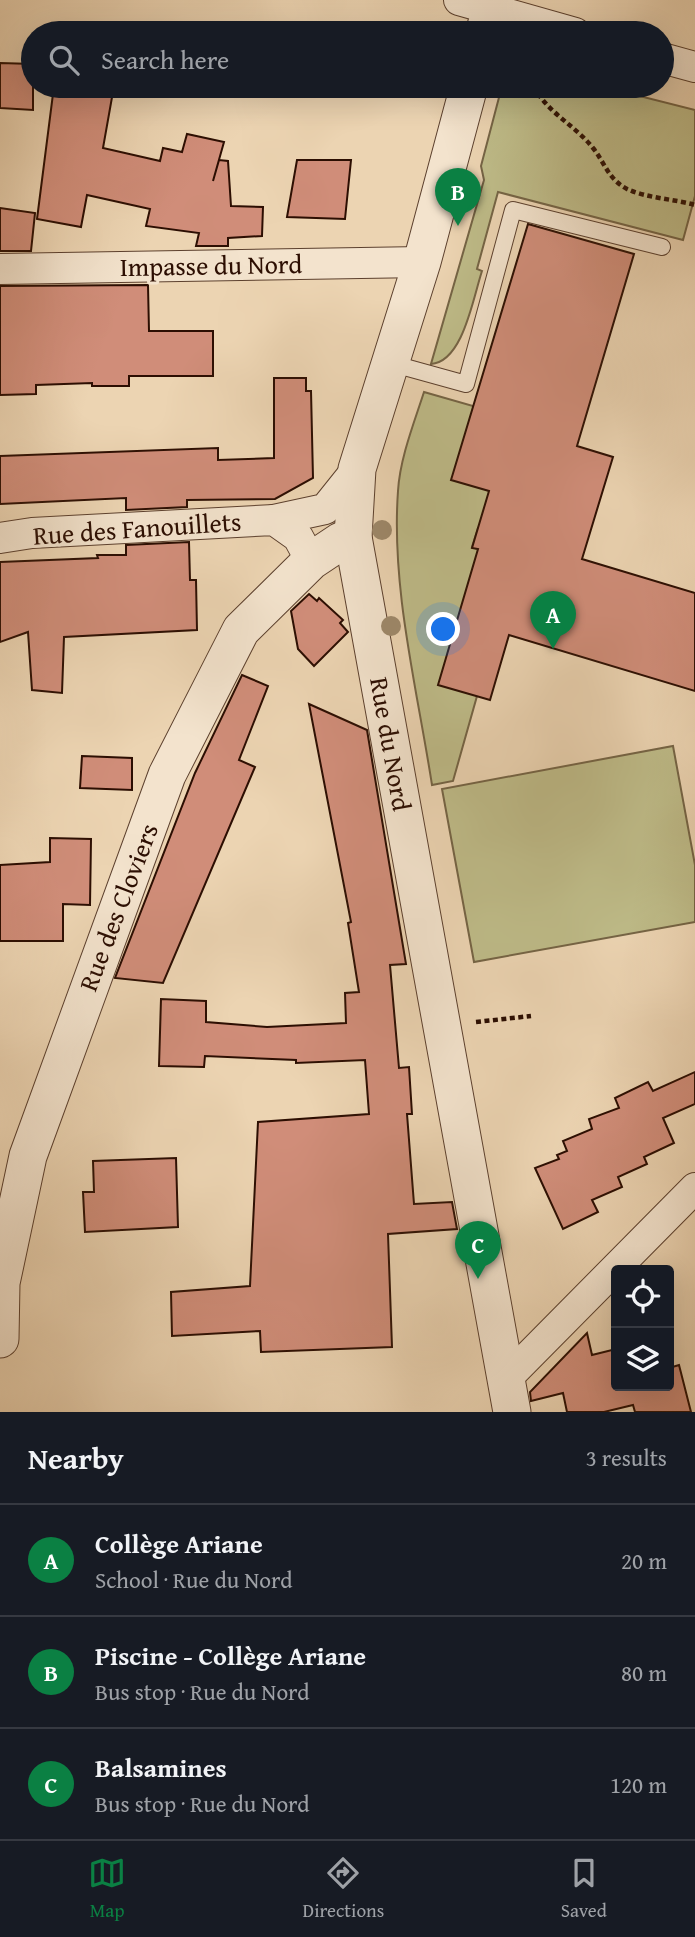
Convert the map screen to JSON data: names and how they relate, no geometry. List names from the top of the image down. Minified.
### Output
{"streets":{"street":["Impasse du Nord","Rue des Fanouillets","Rue du Nord","Rue des Cloviers"]},"crossings":[["Impasse du Nord","Rue du Nord"],["Rue des Fanouillets","Rue du Nord"],["Rue des Fanouillets","Rue des Cloviers"],["Rue du Nord","Rue des Cloviers"]],"page":{"search":"Search here","pins":["B","A","C"],"heading":["Nearby","3 results"],"list":[{"mark":"A","name":"Collège Ariane","note":"School · Rue du Nord","value":"20 m"},{"mark":"B","name":"Piscine - Collège Ariane","note":"Bus stop · Rue du Nord","value":"80 m"},{"mark":"C","name":"Balsamines","note":"Bus stop · Rue du Nord","value":"120 m"}],"nav":["Map","Directions","Saved"]}}
